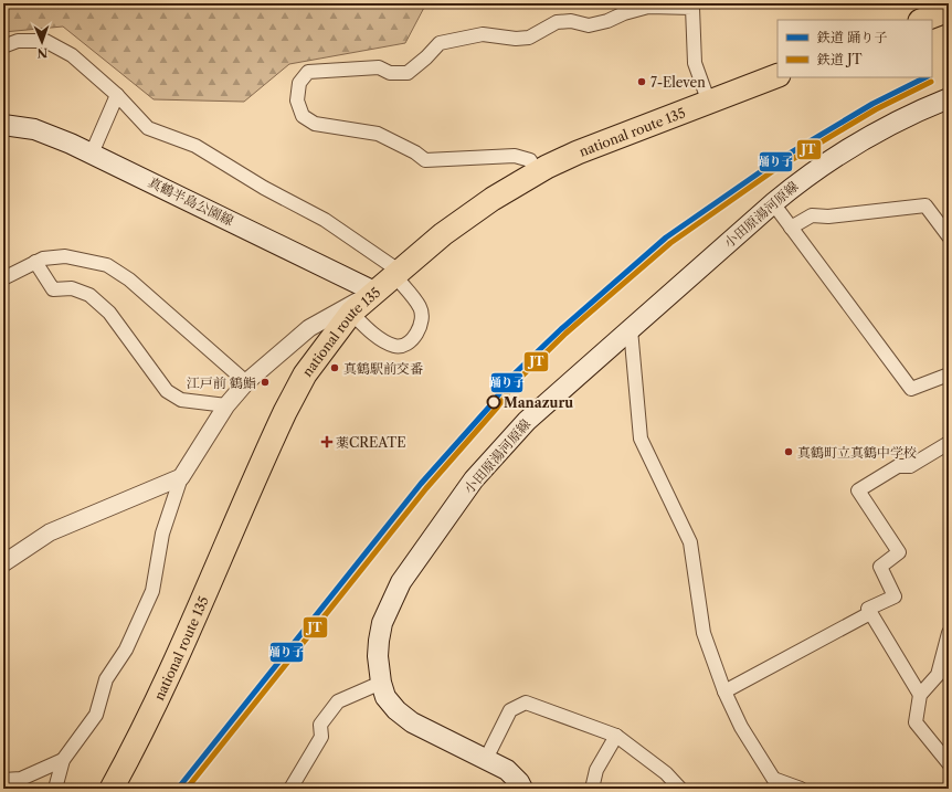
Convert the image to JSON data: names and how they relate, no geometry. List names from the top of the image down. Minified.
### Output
{"streets":{"highway":["national route 135"],"main road":["真鶴半島公園線","小田原湯河原線"]},"crossings":[["national route 135","真鶴半島公園線"]],"places":{"other":["7-Eleven","真鶴駅前交番","江戸前 鶴鮨","Manazuru","真鶴町立真鶴中学校"],"health":["薬CREATE"]},"lines":["rail line 踊り子","rail line JT"],"legend":["鉄道 踊り子","鉄道 JT"],"north":"bottom"}
